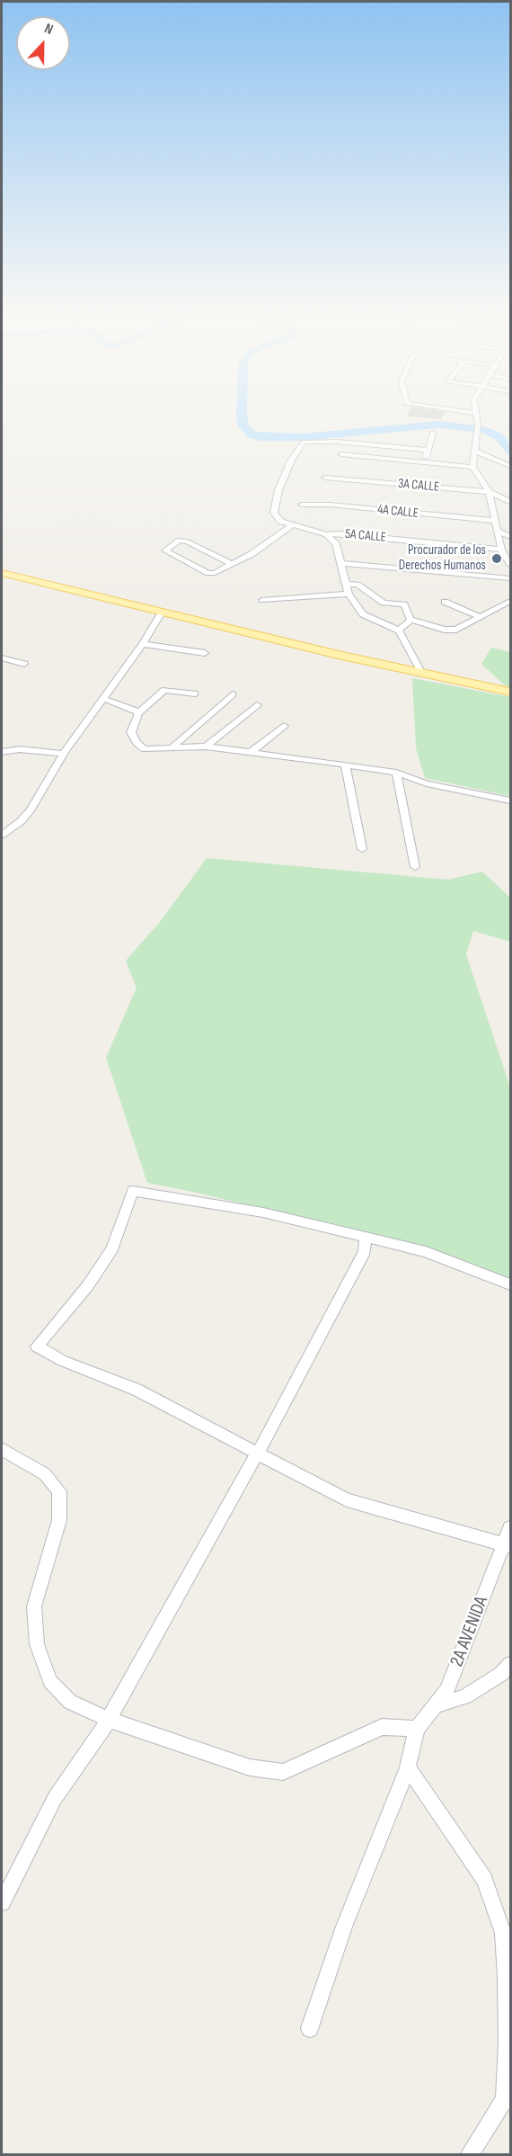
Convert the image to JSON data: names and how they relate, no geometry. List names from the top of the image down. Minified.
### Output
{"streets":{"street":["3A CALLE","4A CALLE","5A CALLE","2A AVENIDA"]},"places":["Procurador de los Derechos Humanos"],"north":"top"}
